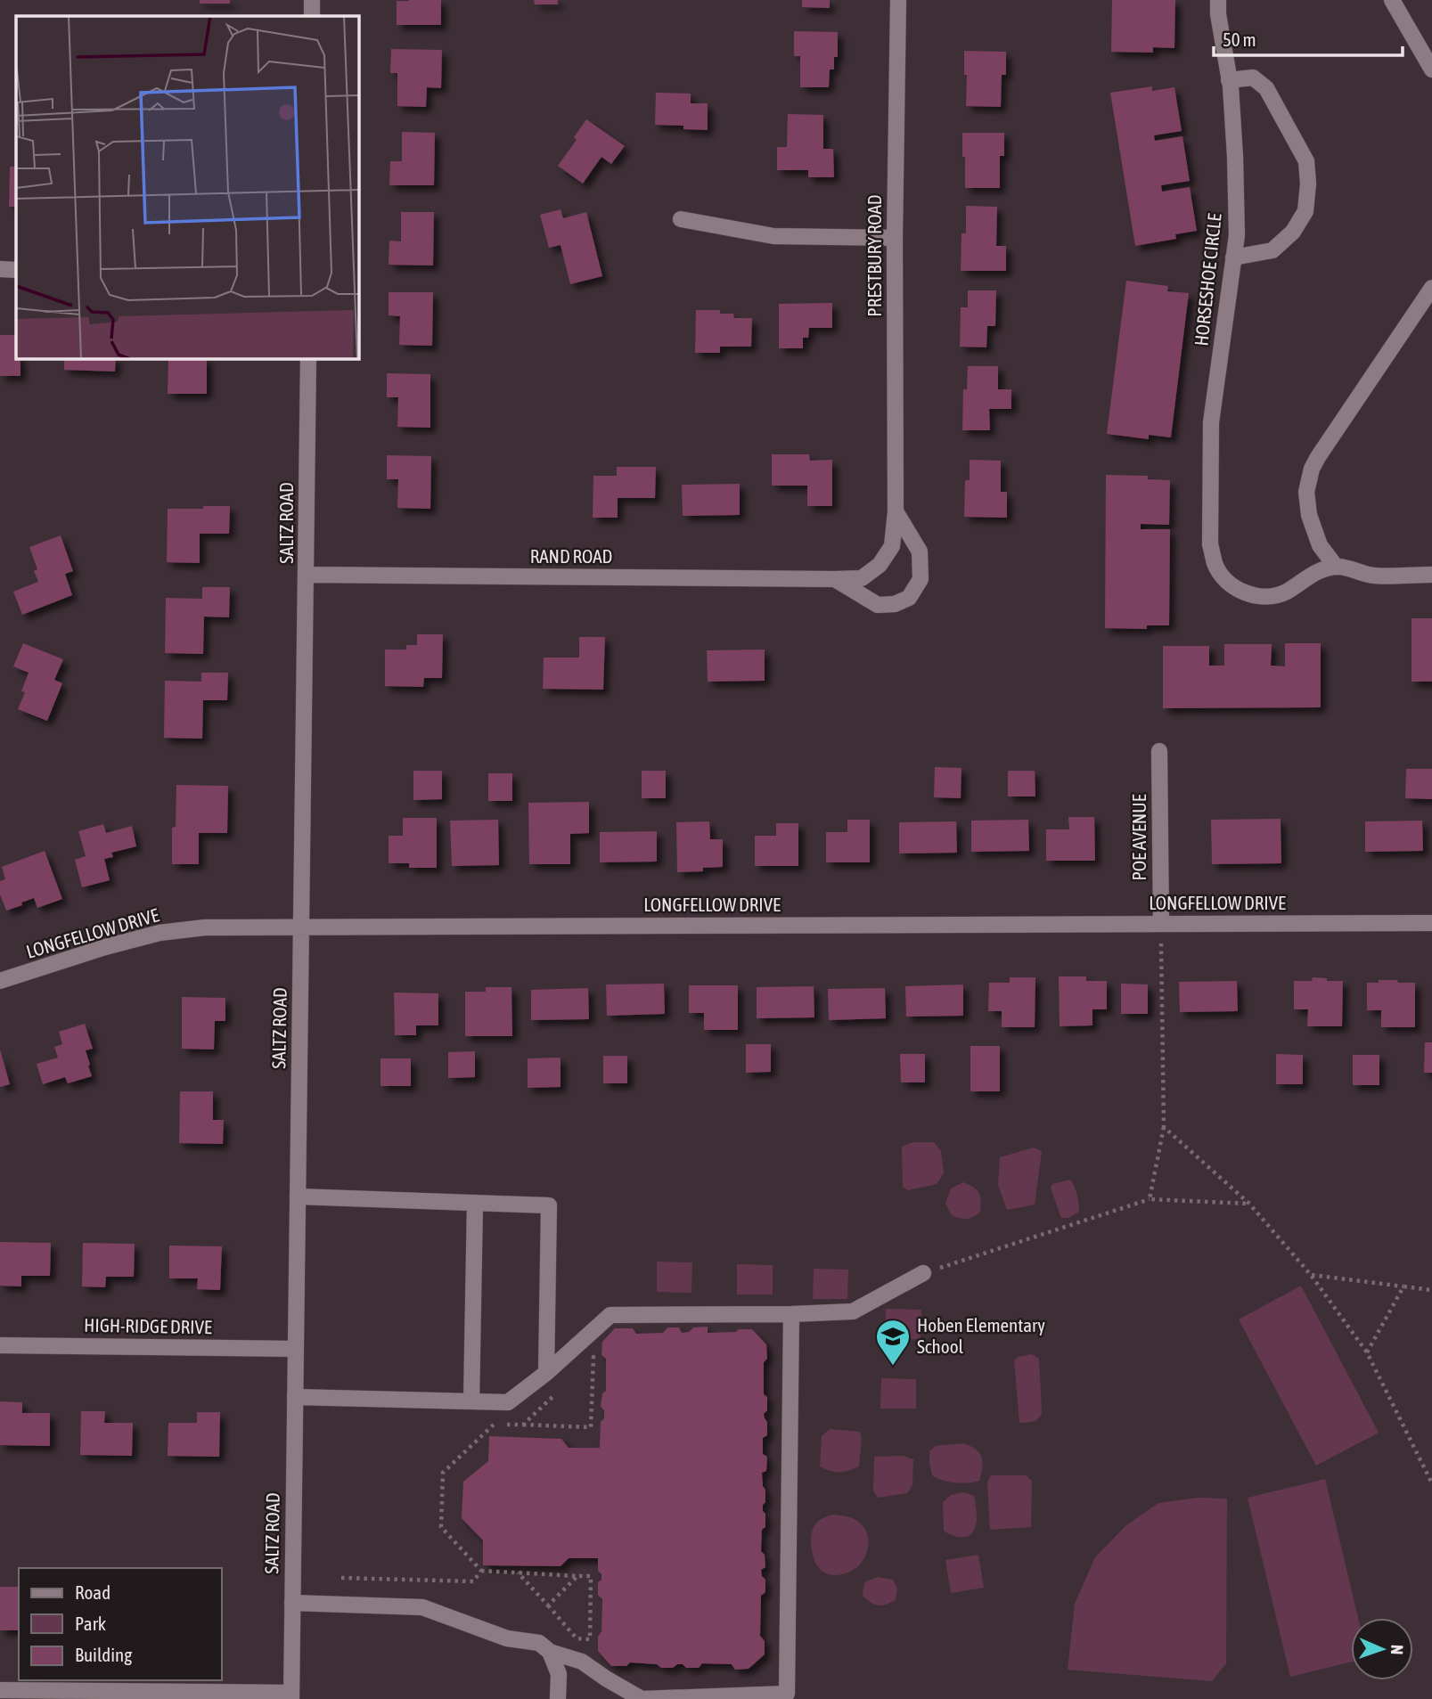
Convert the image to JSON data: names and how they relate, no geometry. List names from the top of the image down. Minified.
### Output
{"streets":{"street":["PRESTBURY ROAD","HORSESHOE CIRCLE","SALTZ ROAD","RAND ROAD","POE AVENUE","LONGFELLOW DRIVE","HIGH-RIDGE DRIVE"]},"crossings":[["PRESTBURY ROAD","RAND ROAD"],["SALTZ ROAD","RAND ROAD"],["SALTZ ROAD","LONGFELLOW DRIVE"],["SALTZ ROAD","HIGH-RIDGE DRIVE"],["POE AVENUE","LONGFELLOW DRIVE"]],"places":{"school or university":["Hoben Elementary School"]},"legend":["Road","Park","Building"],"scale_bar":"50 m","north":"right"}
